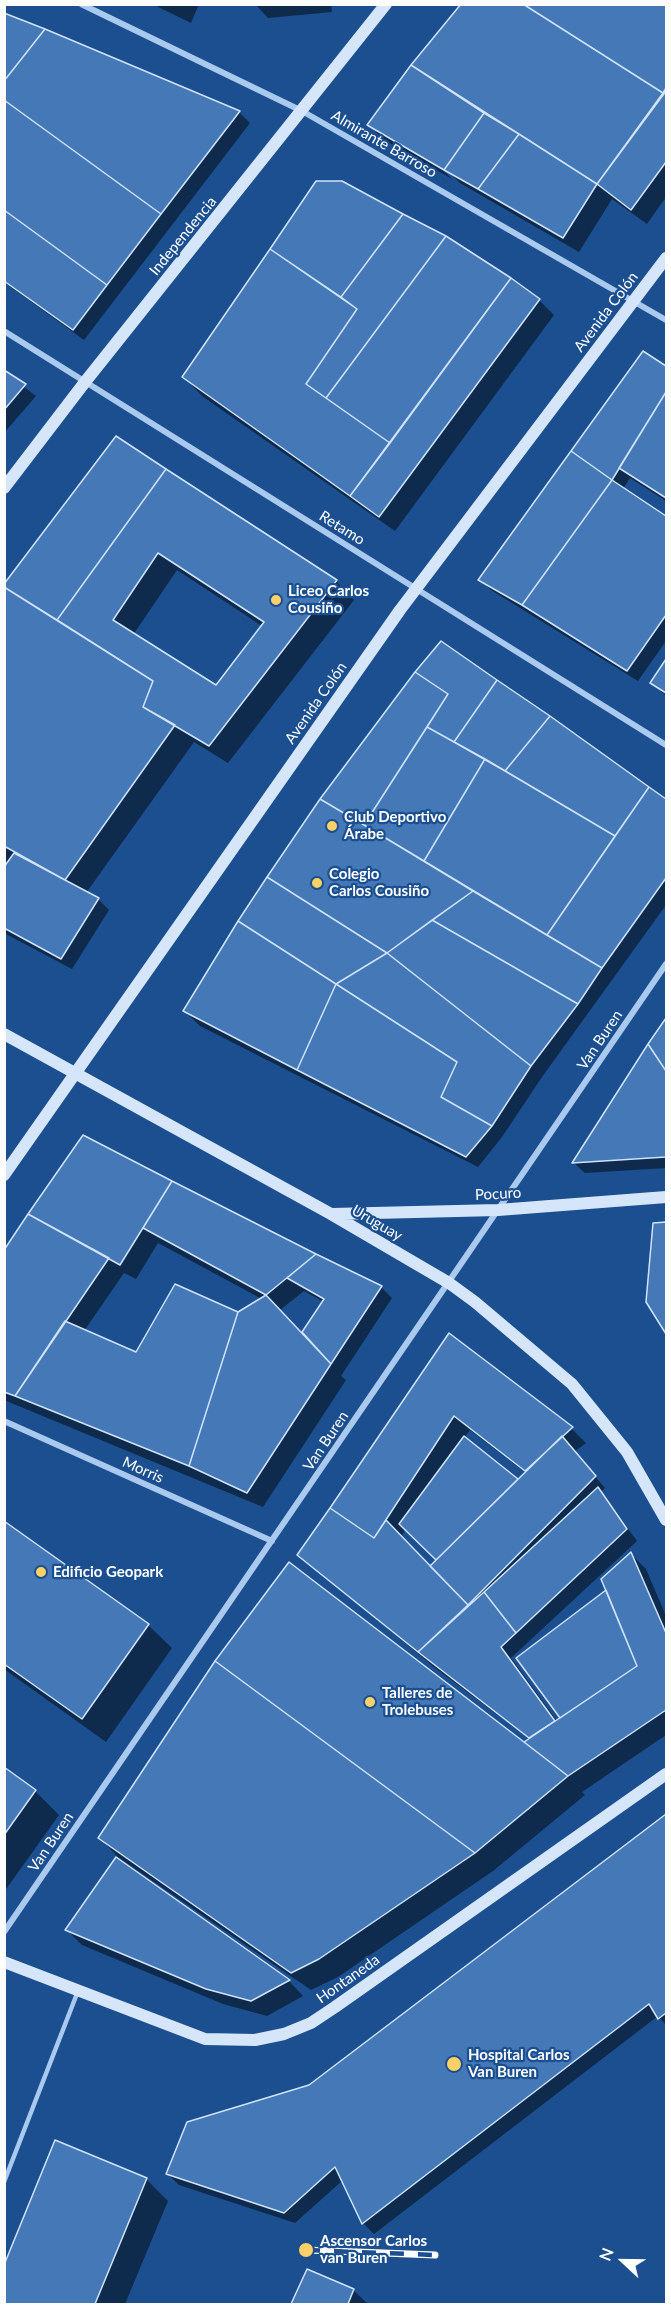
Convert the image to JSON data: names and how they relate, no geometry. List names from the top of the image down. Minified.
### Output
{"streets":{"street":["Almirante Barroso","Independencia","Avenida Colón","Retamo","Van Buren","Pocuro","Uruguay","Morris","Hontaneda"]},"crossings":[["Almirante Barroso","Independencia"],["Almirante Barroso","Avenida Colón"],["Independencia","Retamo"],["Avenida Colón","Retamo"],["Avenida Colón","Uruguay"],["Van Buren","Pocuro"],["Van Buren","Uruguay"],["Van Buren","Morris"],["Pocuro","Uruguay"]],"places":["Liceo Carlos Cousiño","Club Deportivo Árabe","Colegio Carlos Cousiño","Edificio Geopark","Talleres de Trolebuses","Hospital Carlos Van Buren","Ascensor Carlos van Buren"],"north":"left"}
